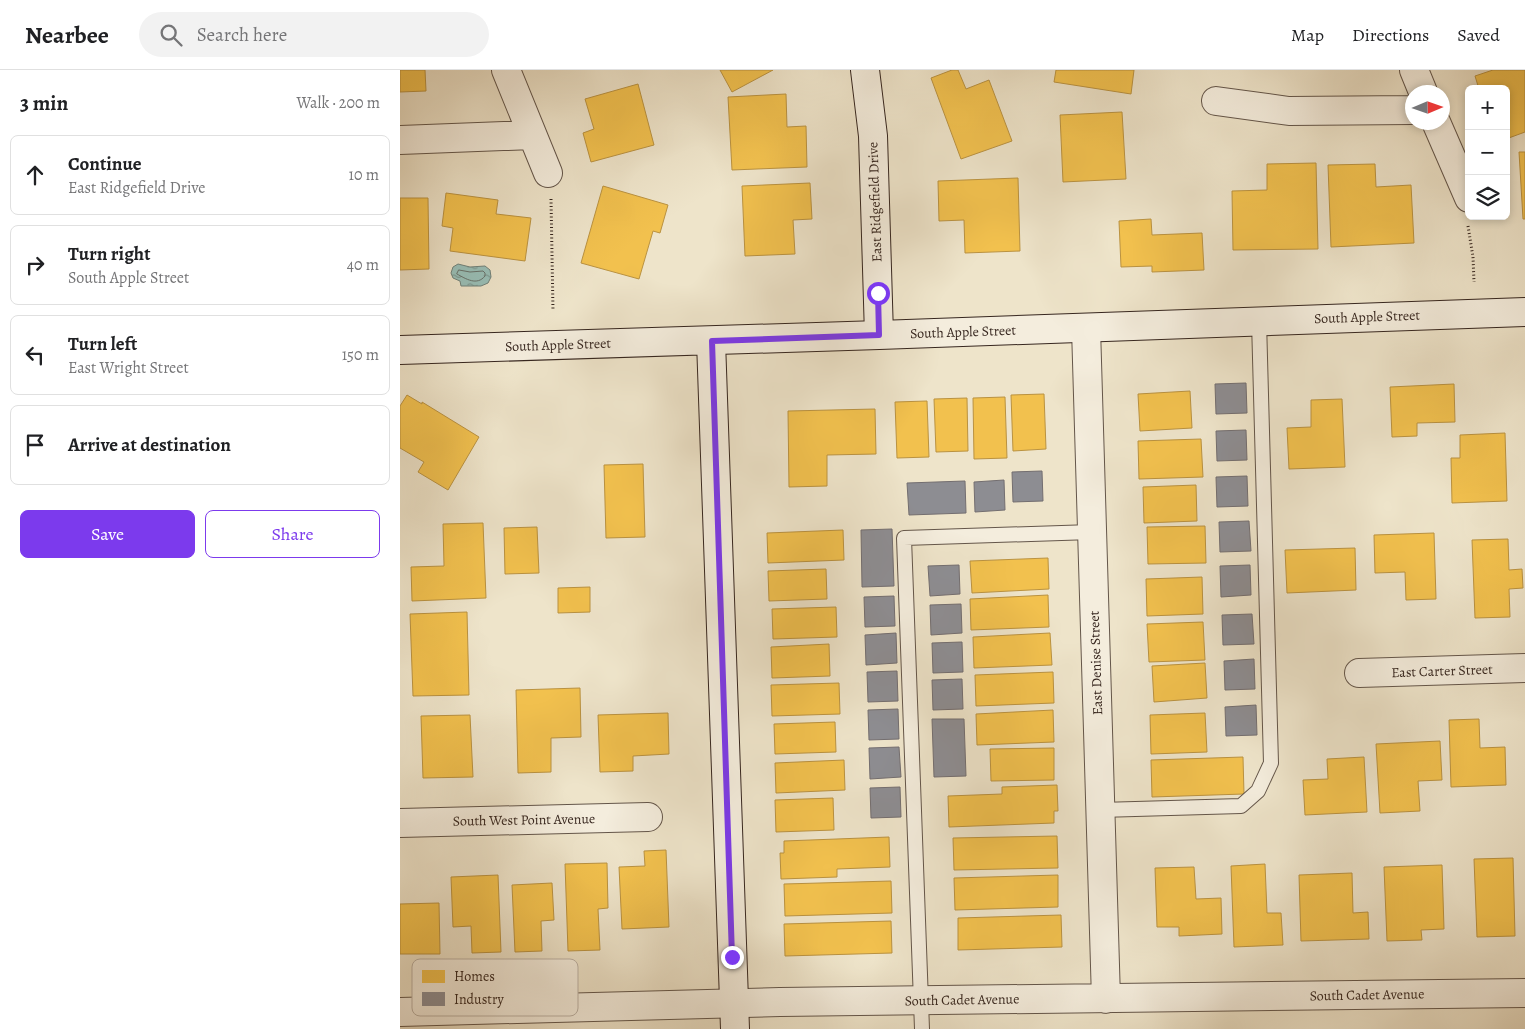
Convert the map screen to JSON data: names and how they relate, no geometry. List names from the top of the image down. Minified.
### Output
{"streets":{"street":["East Ridgefield Drive","South Apple Street","East Denise Street","East Carter Street","South West Point Avenue","South Cadet Avenue"]},"crossings":[["East Ridgefield Drive","South Apple Street"],["South Apple Street","East Denise Street"],["East Denise Street","South Cadet Avenue"]],"legend":["Homes","Industry"],"north":"right","page":{"header":"Nearbee","search":"Search here","nav":["Map","Directions","Saved"],"heading":["3 min","Walk · 200 m"],"map_buttons":["+","−"],"list":[["Continue","East Ridgefield Drive","10 m"],["Turn right","South Apple Street","40 m"],["Turn left","East Wright Street","150 m"],"Arrive at destination"],"buttons":["Save","Share"]}}
